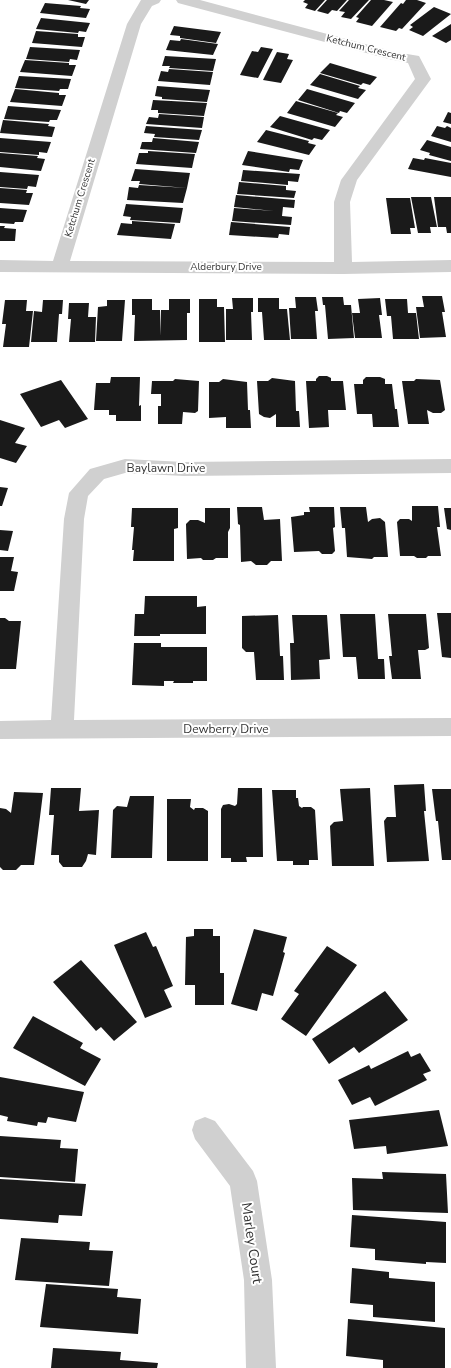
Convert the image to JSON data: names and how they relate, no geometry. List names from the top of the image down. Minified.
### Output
{"streets":{"street":["Ketchum Crescent","Alderbury Drive","Baylawn Drive","Dewberry Drive","Marley Court"]},"crossings":[["Ketchum Crescent","Alderbury Drive"],["Baylawn Drive","Dewberry Drive"]]}
